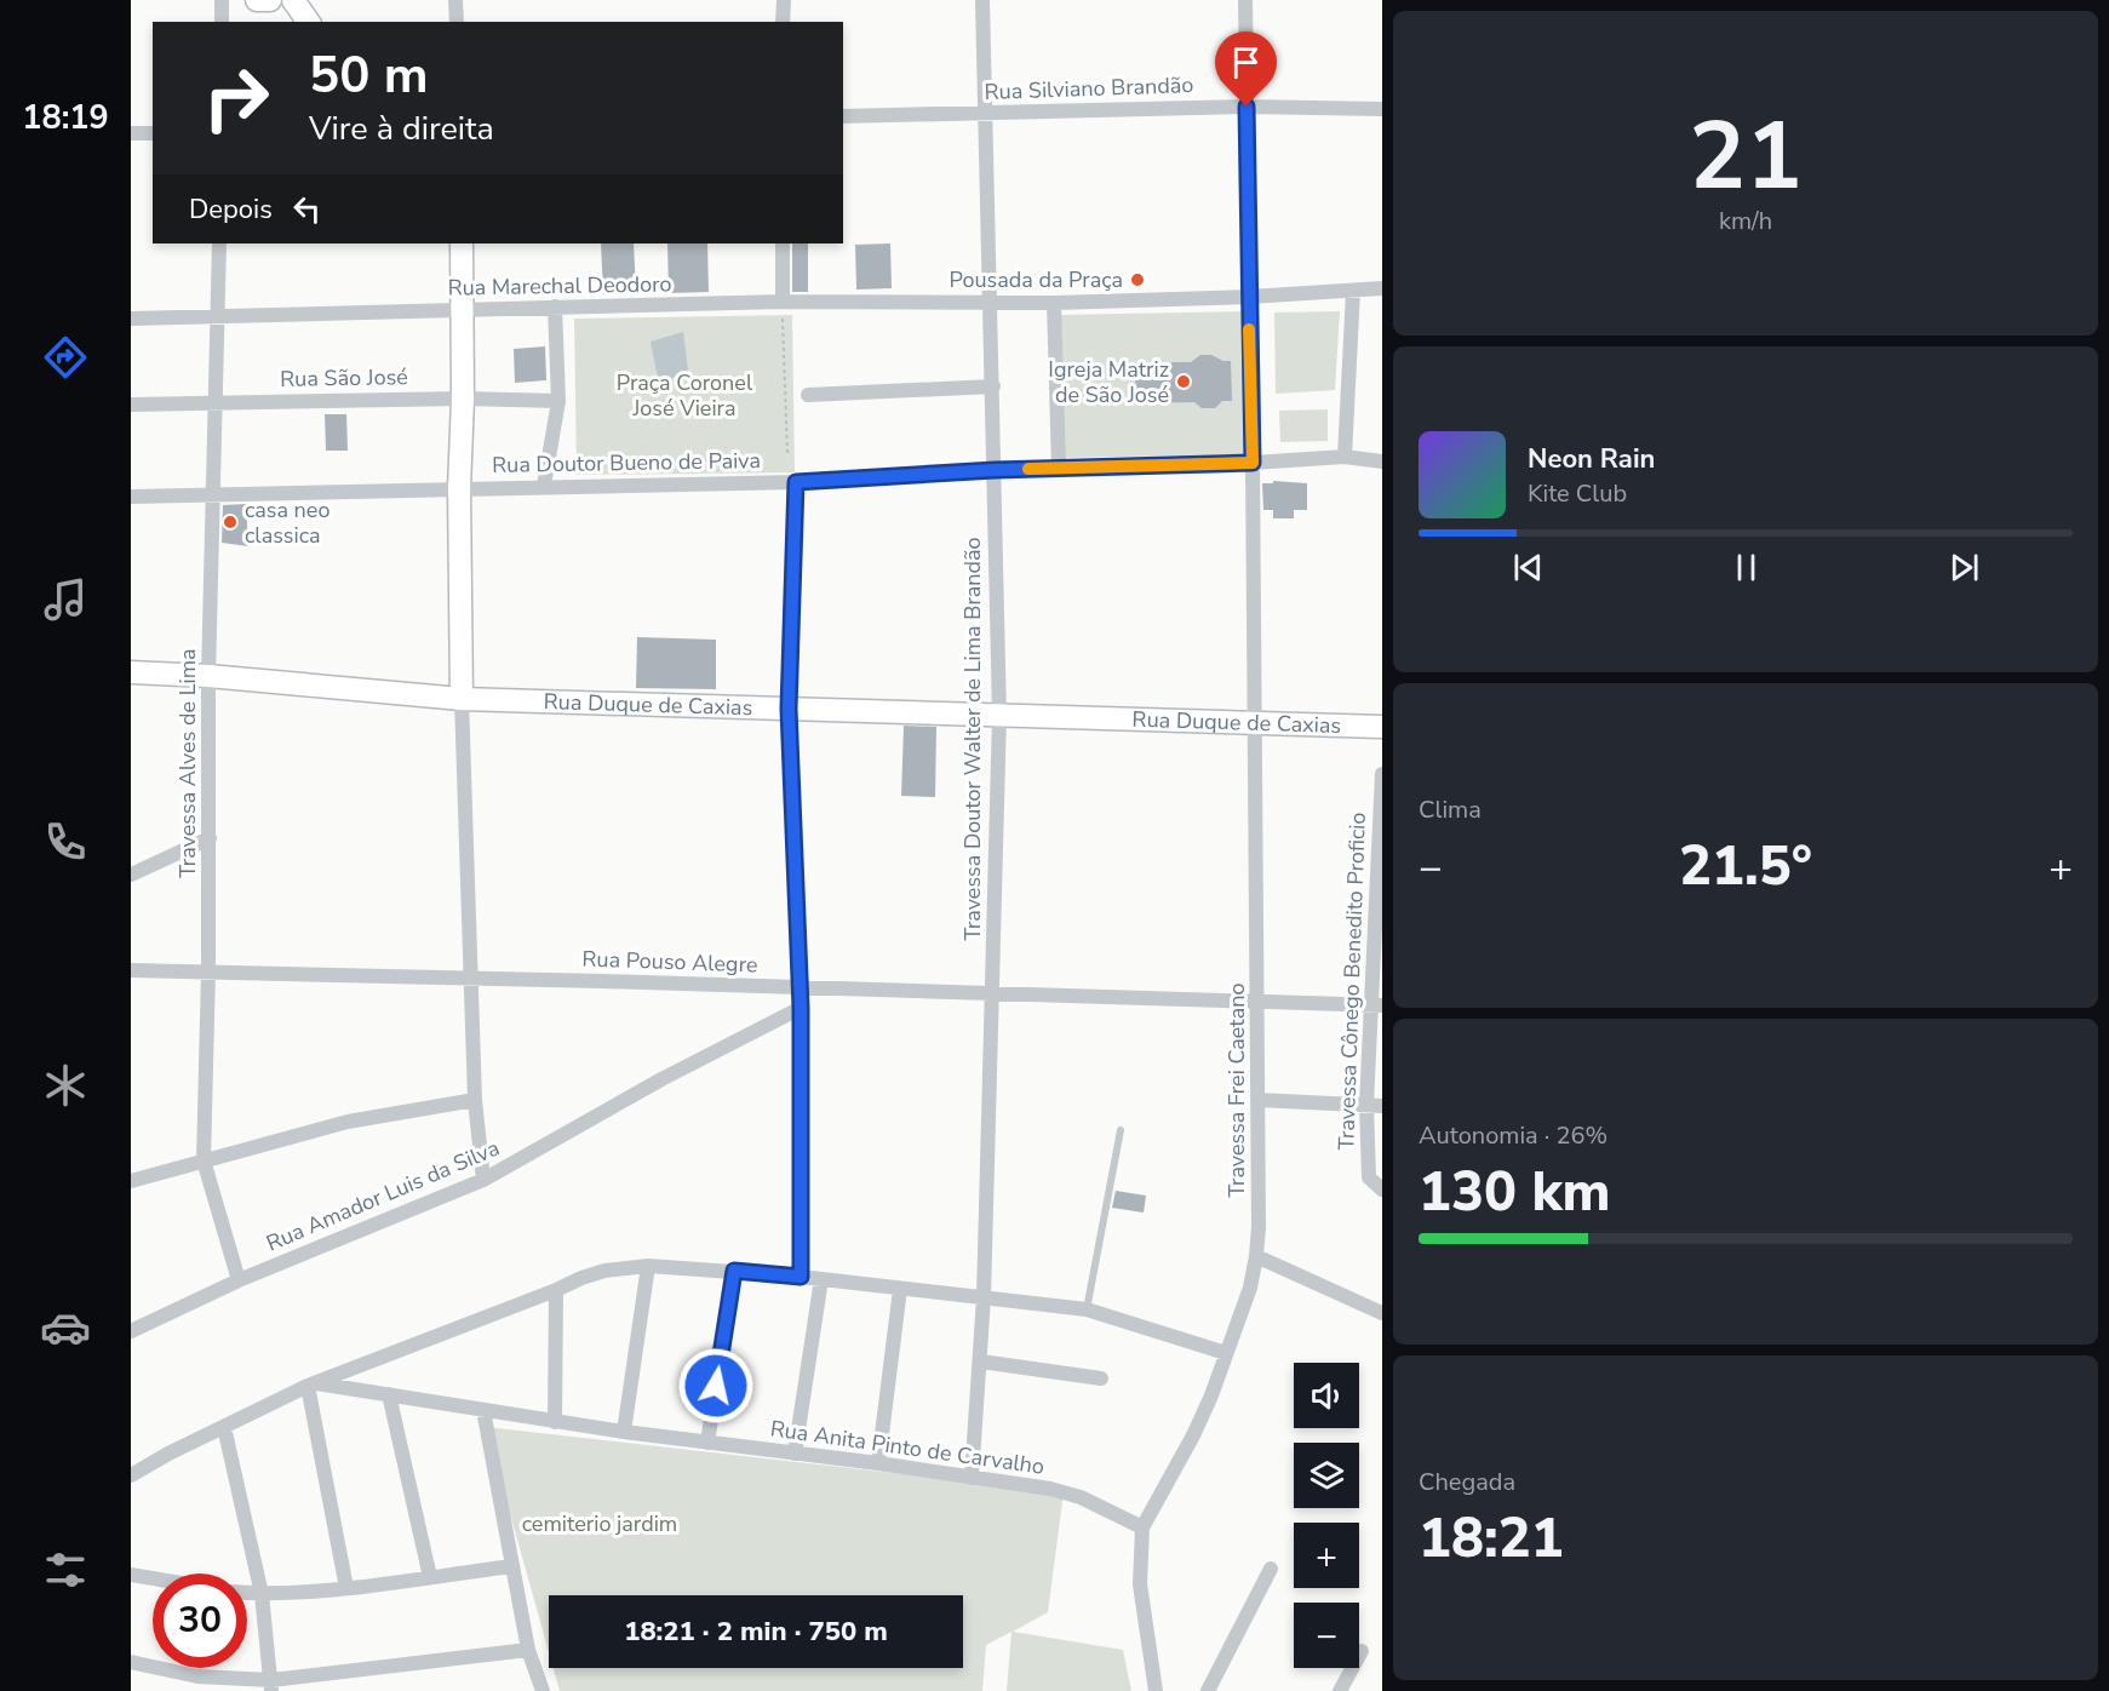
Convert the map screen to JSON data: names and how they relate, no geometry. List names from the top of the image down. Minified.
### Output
{"streets":{"street":["Rua Silviano Brandão","Rua Marechal Deodoro","Rua São José","Rua Doutor Bueno de Paiva","Rua Duque de Caxias","Travessa Doutor Walter de Lima Brandão","Travessa Alves de Lima","Rua Pouso Alegre","Travessa Cônego Benedito Proficio","Travessa Frei Caetano","Rua Amador Luis da Silva","Rua Anita Pinto de Carvalho"]},"crossings":[["Rua Silviano Brandão","Travessa Doutor Walter de Lima Brandão"],["Rua Marechal Deodoro","Travessa Doutor Walter de Lima Brandão"],["Rua Marechal Deodoro","Travessa Alves de Lima"],["Rua Marechal Deodoro","Travessa Frei Caetano"],["Rua São José","Travessa Alves de Lima"],["Rua Doutor Bueno de Paiva","Travessa Doutor Walter de Lima Brandão"],["Rua Doutor Bueno de Paiva","Travessa Alves de Lima"],["Rua Doutor Bueno de Paiva","Travessa Frei Caetano"],["Rua Duque de Caxias","Travessa Doutor Walter de Lima Brandão"],["Rua Duque de Caxias","Travessa Alves de Lima"],["Rua Duque de Caxias","Travessa Frei Caetano"],["Travessa Doutor Walter de Lima Brandão","Rua Pouso Alegre"],["Travessa Doutor Walter de Lima Brandão","Rua Anita Pinto de Carvalho"],["Travessa Alves de Lima","Rua Pouso Alegre"],["Travessa Alves de Lima","Rua Amador Luis da Silva"],["Rua Pouso Alegre","Travessa Cônego Benedito Proficio"],["Rua Pouso Alegre","Travessa Frei Caetano"],["Travessa Frei Caetano","Rua Anita Pinto de Carvalho"]],"parks":["Praça Coronel José Vieira","cemiterio jardim"],"places":["Pousada da Praça","Igreja Matriz de São José","casa neo classica"],"page":{"tabs":"18:19","tile":[["21","km/h"],"Clima",["Autonomia · 26%","130 km"],["Chegada","18:21"]],"turn":["50 m","Vire à direita"],"then":"Depois","song":["Neon Rain","Kite Club"],"heat":["−","21.5°","+"],"map_buttons":["+","−"],"limit":"30","trip":"18:21 · 2 min · 750 m"}}
